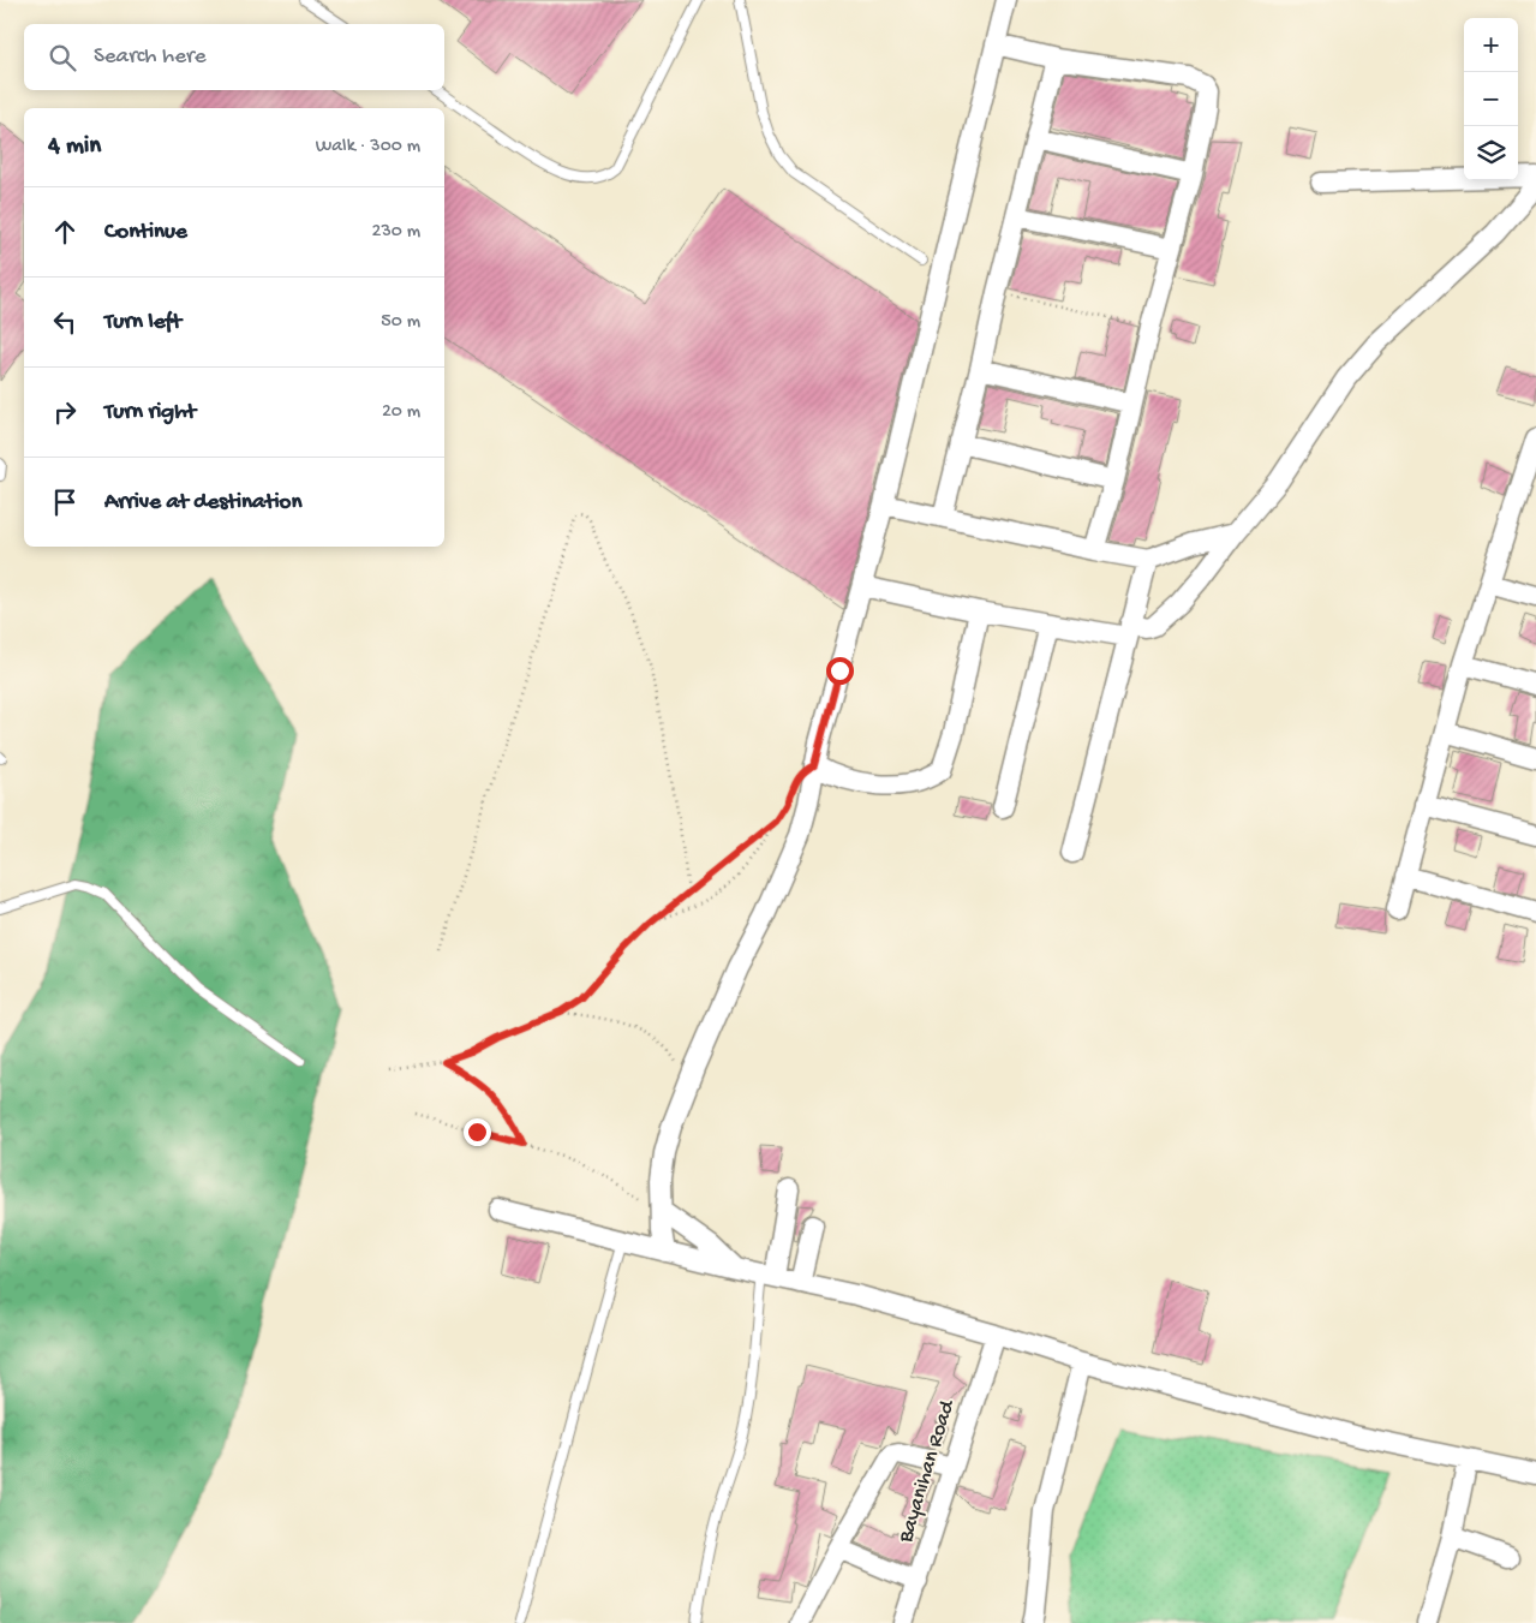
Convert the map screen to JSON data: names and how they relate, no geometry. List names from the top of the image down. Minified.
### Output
{"streets":{"street":["Bayanihan Road"]},"page":{"map_buttons":["+","−"],"search":"Search here","heading":["4 min","Walk · 300 m"],"list":[["Continue","230 m"],["Turn left","50 m"],["Turn right","20 m"],"Arrive at destination"]}}
